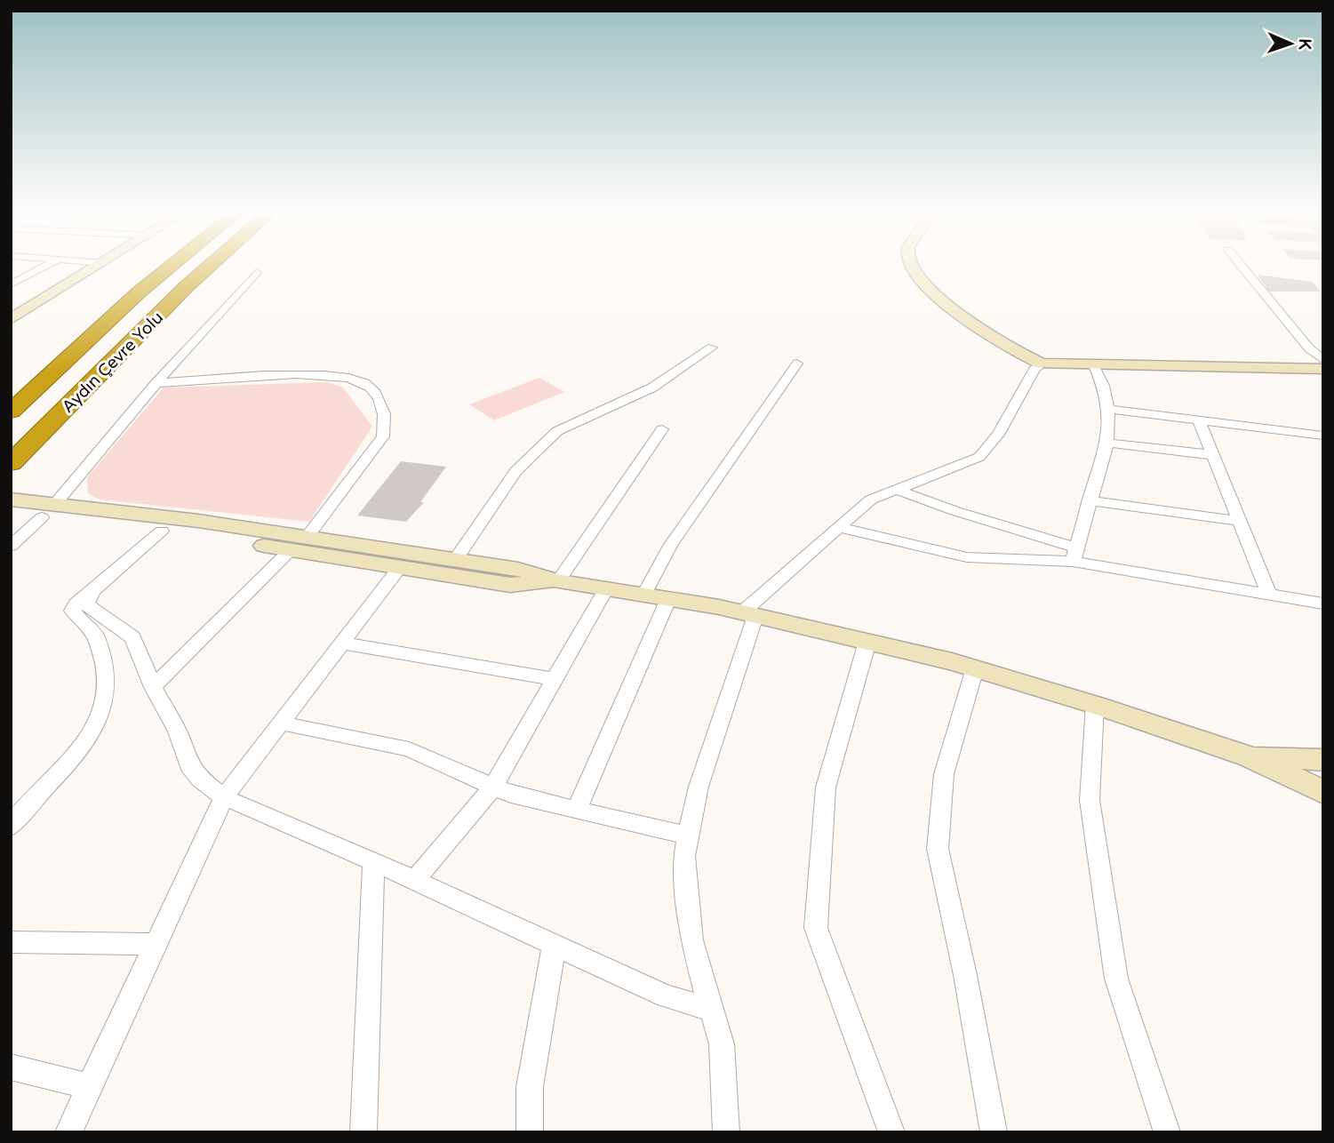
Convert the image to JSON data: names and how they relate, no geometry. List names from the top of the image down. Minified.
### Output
{"streets":{"highway":["Aydın Çevre Yolu"]},"north":"right"}
